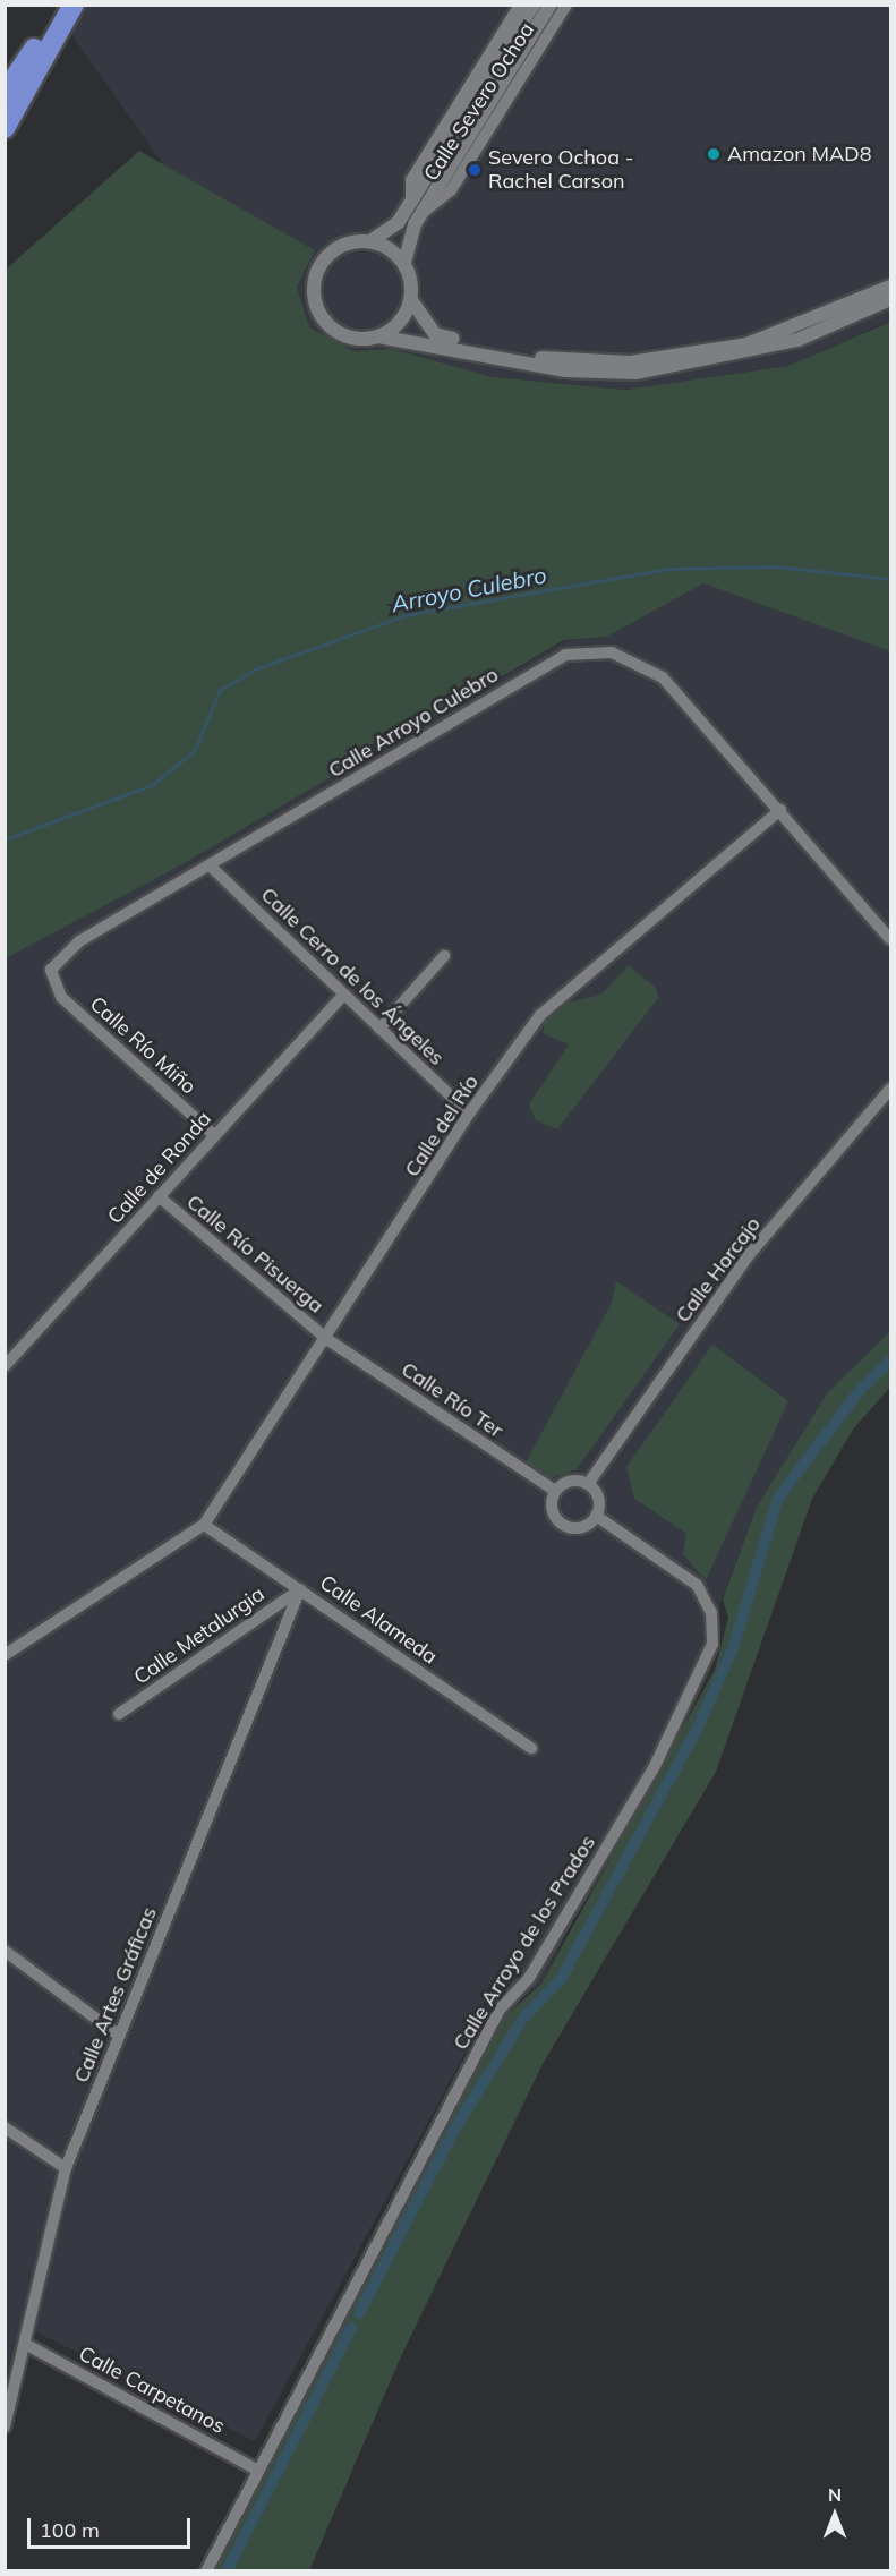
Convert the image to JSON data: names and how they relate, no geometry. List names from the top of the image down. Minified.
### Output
{"streets":{"street":["Calle Severo Ochoa","Calle Arroyo Culebro","Calle Cerro de los Ángeles","Calle Río Miño","Calle del Río","Calle de Ronda","Calle Río Pisuerga","Calle Horcajo","Calle Río Ter","Calle Alameda","Calle Metalurgia","Calle Arroyo de los Prados","Calle Artes Gráficas","Calle Carpetanos"]},"crossings":[["Calle Arroyo Culebro","Calle Cerro de los Ángeles"],["Calle Arroyo Culebro","Calle Río Miño"],["Calle Arroyo Culebro","Calle del Río"],["Calle Cerro de los Ángeles","Calle del Río"],["Calle Cerro de los Ángeles","Calle de Ronda"],["Calle Río Miño","Calle de Ronda"],["Calle del Río","Calle Río Pisuerga"],["Calle del Río","Calle Río Ter"],["Calle del Río","Calle Alameda"],["Calle de Ronda","Calle Río Pisuerga"],["Calle Río Pisuerga","Calle Río Ter"],["Calle Horcajo","Calle Río Ter"],["Calle Horcajo","Calle Arroyo de los Prados"],["Calle Río Ter","Calle Arroyo de los Prados"],["Calle Alameda","Calle Metalurgia"],["Calle Alameda","Calle Artes Gráficas"],["Calle Metalurgia","Calle Artes Gráficas"],["Calle Arroyo de los Prados","Calle Carpetanos"],["Calle Artes Gráficas","Calle Carpetanos"]],"water":["Arroyo Culebro"],"places":["Amazon MAD8","Severo Ochoa - Rachel Carson"],"scale_bar":"100 m","north":"top"}
